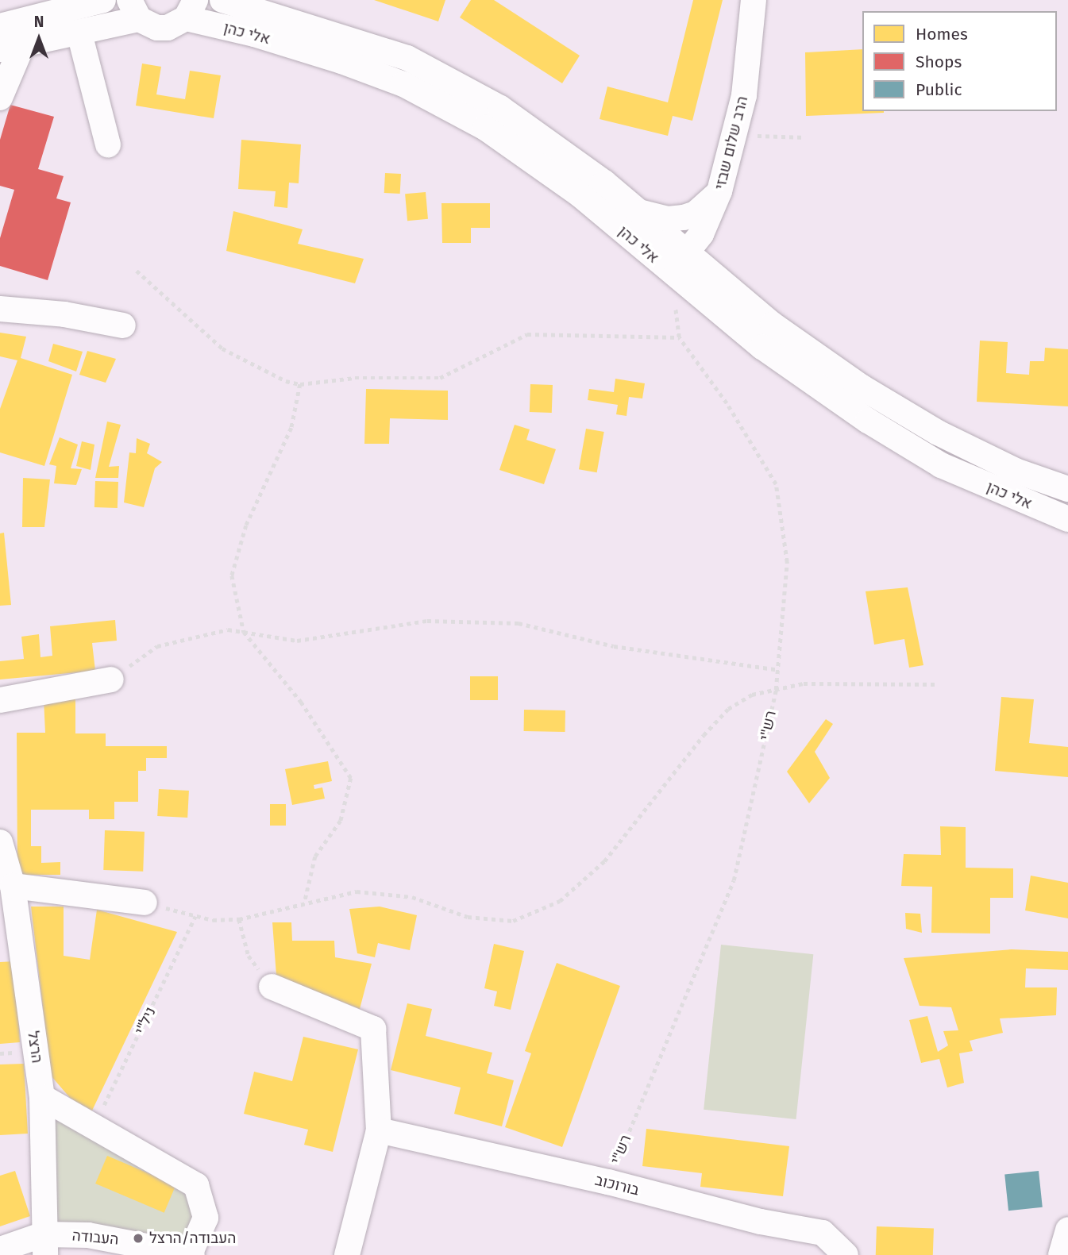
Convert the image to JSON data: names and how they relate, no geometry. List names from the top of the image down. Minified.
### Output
{"streets":{"street":["אלי כהן","הרב שלום שבזי","הרצל","בורוכוב","העבודה"],"path":["רש\"י","ניל\"י"]},"crossings":[["אלי כהן","הרב שלום שבזי"],["אלי כהן","רש\"י"],["הרב שלום שבזי","רש\"י"],["רש\"י","בורוכוב"],["הרצל","העבודה"]],"places":["העבודה/הרצל"],"legend":["Homes","Shops","Public"],"north":"top"}
